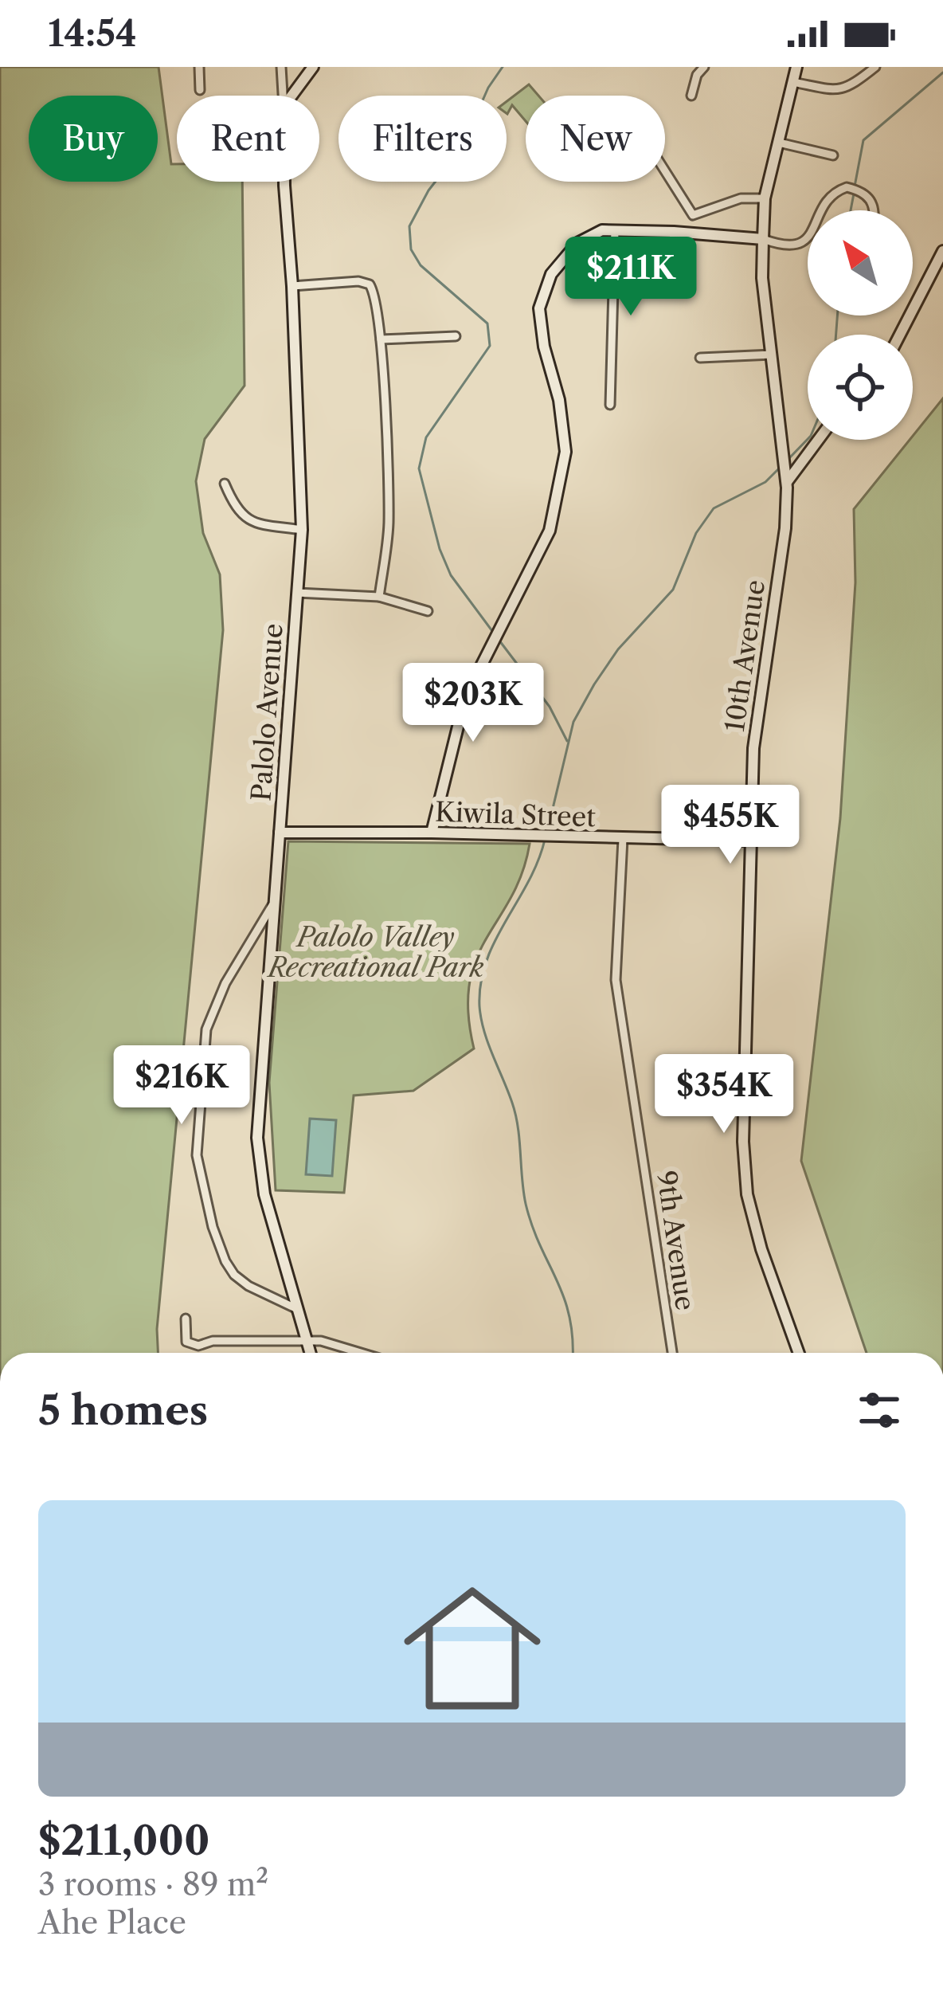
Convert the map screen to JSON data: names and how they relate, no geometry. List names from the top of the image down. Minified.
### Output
{"streets":{"street":["10th Avenue","Palolo Avenue","Kiwila Street","9th Avenue"]},"crossings":[["10th Avenue","Kiwila Street"],["Palolo Avenue","Kiwila Street"],["Kiwila Street","9th Avenue"]],"parks":["Palolo Valley Recreational Park"],"north":"top left","page":{"status":"14:54","chip":["Buy","Rent","Filters","New"],"price":["$211K","$203K","$455K","$216K","$354K"],"heading":"5 homes","list":[{"name":"$211,000","note":"3 rooms · 89 m² · Ahe Place"}]}}
